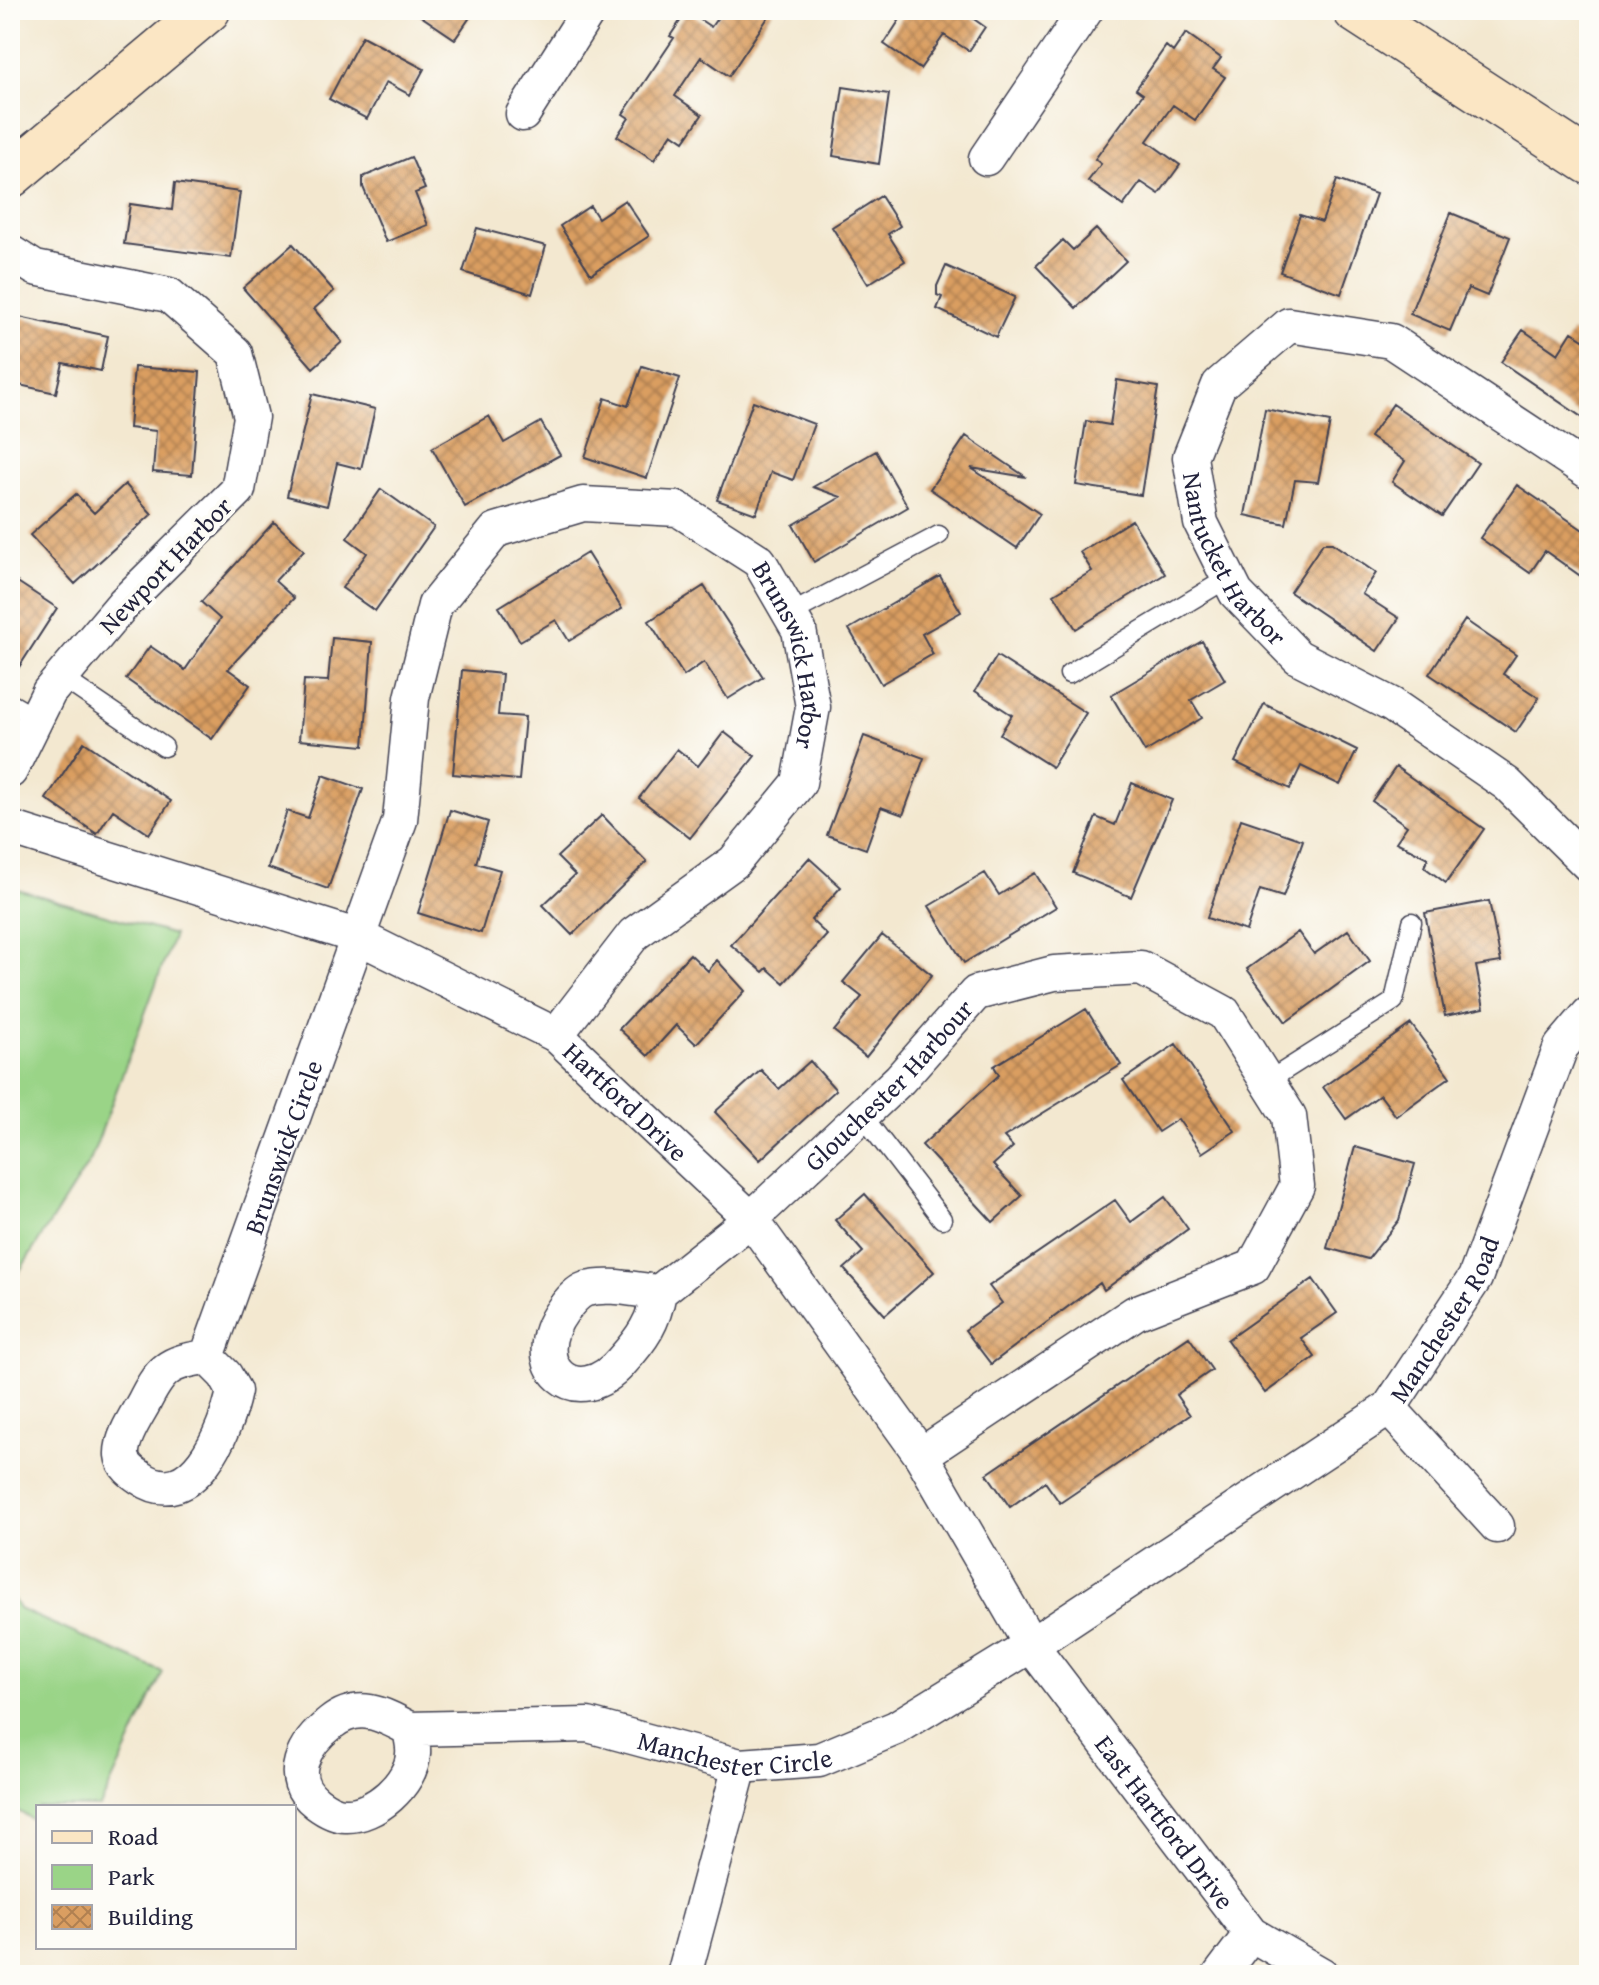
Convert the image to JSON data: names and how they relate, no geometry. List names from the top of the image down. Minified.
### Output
{"streets":{"street":["Nantucket Harbor","Newport Harbor","Brunswick Harbor","Glouchester Harbour","Hartford Drive","Brunswick Circle","Manchester Road","Manchester Circle","East Hartford Drive"]},"crossings":[["Brunswick Harbor","Hartford Drive"],["Brunswick Harbor","Brunswick Circle"],["Glouchester Harbour","Hartford Drive"],["Hartford Drive","Brunswick Circle"],["Hartford Drive","Manchester Road"],["Hartford Drive","Manchester Circle"],["Hartford Drive","East Hartford Drive"],["Manchester Road","Manchester Circle"],["Manchester Road","East Hartford Drive"],["Manchester Circle","East Hartford Drive"]],"legend":["Road","Park","Building"]}
